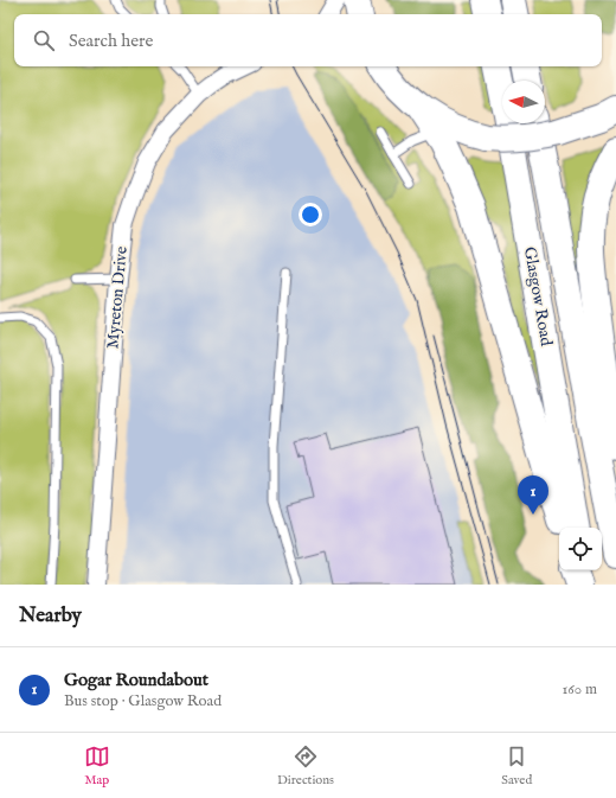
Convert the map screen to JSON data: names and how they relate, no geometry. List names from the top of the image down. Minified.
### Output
{"streets":{"main road":["Glasgow Road"],"street":["Myreton Drive"]},"north":"left","page":{"search":"Search here","pins":"1","heading":"Nearby","list":[{"mark":"1","name":"Gogar Roundabout","note":"Bus stop · Glasgow Road","value":"160 m"}],"nav":["Map","Directions","Saved"]}}
